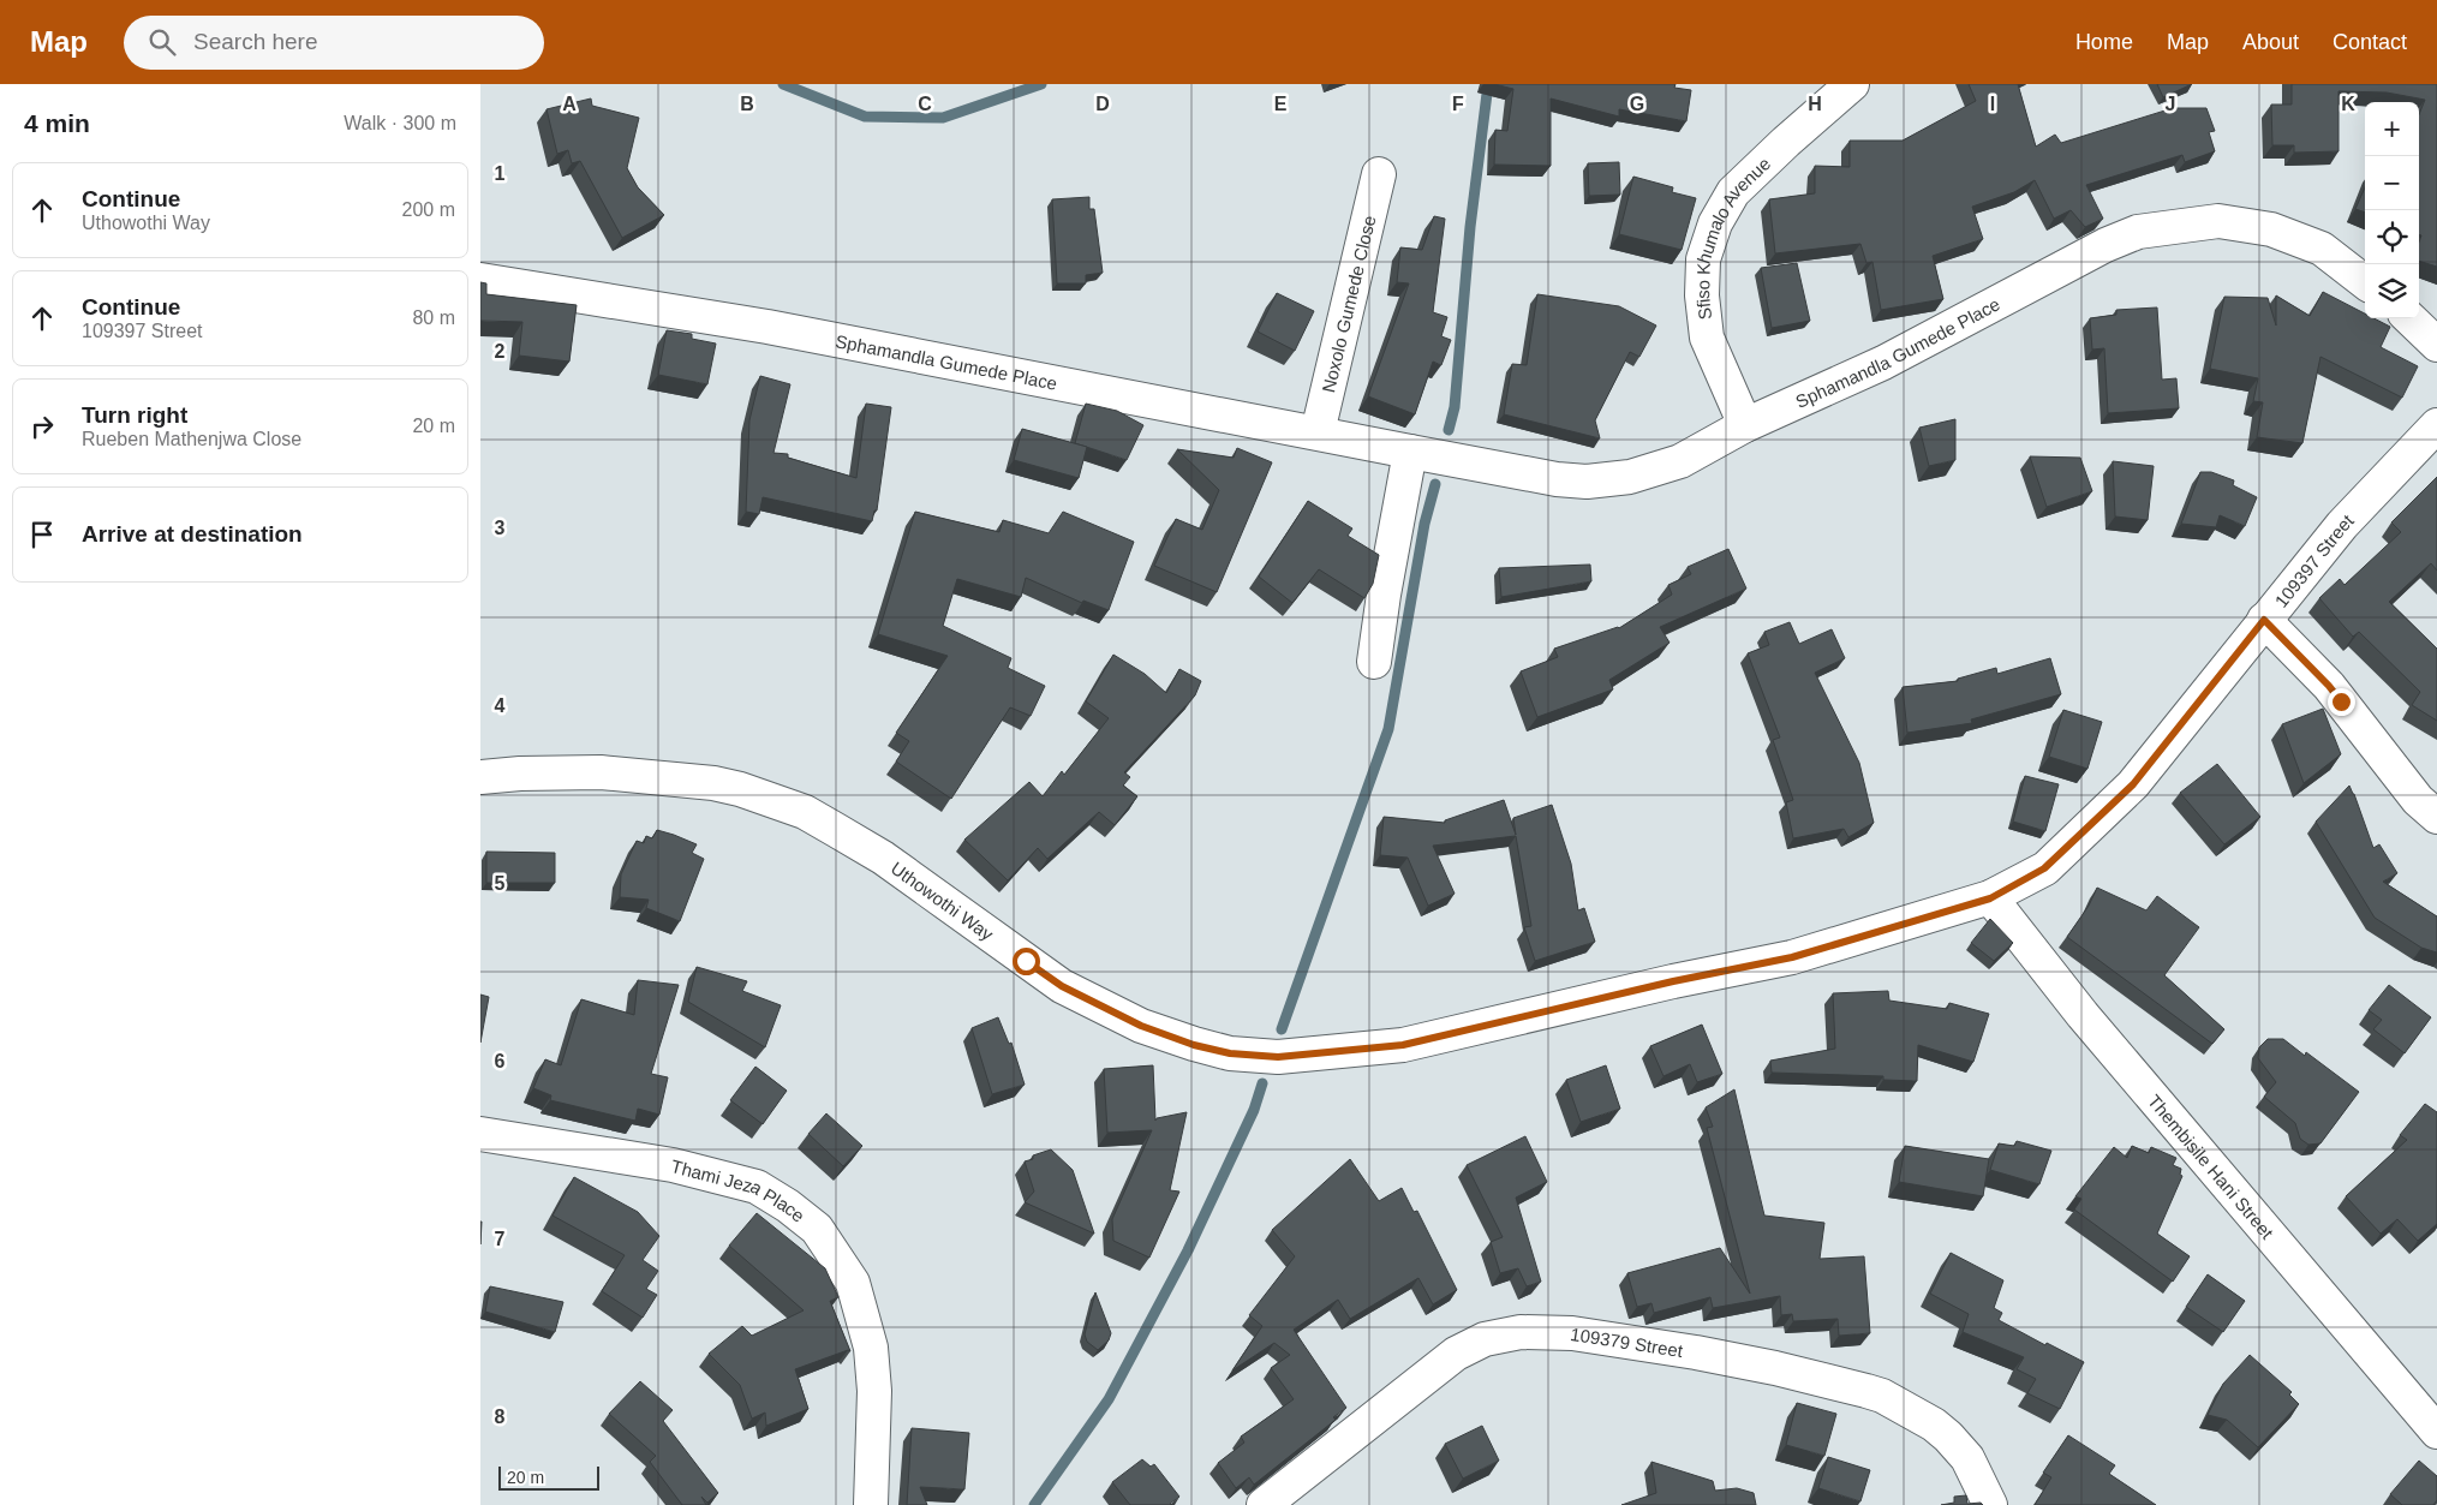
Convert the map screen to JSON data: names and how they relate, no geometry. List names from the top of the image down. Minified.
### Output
{"streets":{"street":["Sfiso Khumalo Avenue","Noxolo Gumede Close","Sphamandla Gumede Place","109397 Street","Uthowothi Way","Thembisile Hani Street","Thami Jeza Place","109379 Street"]},"crossings":[["Sfiso Khumalo Avenue","Sphamandla Gumede Place"],["Noxolo Gumede Close","Sphamandla Gumede Place"],["109397 Street","Uthowothi Way"],["109397 Street","Thembisile Hani Street"],["Uthowothi Way","Thembisile Hani Street"]],"scale_bar":"20 m","page":{"header":"Map","search":"Search here","nav":["Home","Map","About","Contact"],"heading":["4 min","Walk · 300 m"],"map_buttons":["+","−"],"list":[["Continue","Uthowothi Way","200 m"],["Continue","109397 Street","80 m"],["Turn right","Rueben Mathenjwa Close","20 m"],"Arrive at destination"],"scale":"20 m"},"grid":{"columns":["A","B","C","D","E","F","G","H","I","J","K"],"rows":["1","2","3","4","5","6","7","8"]}}
